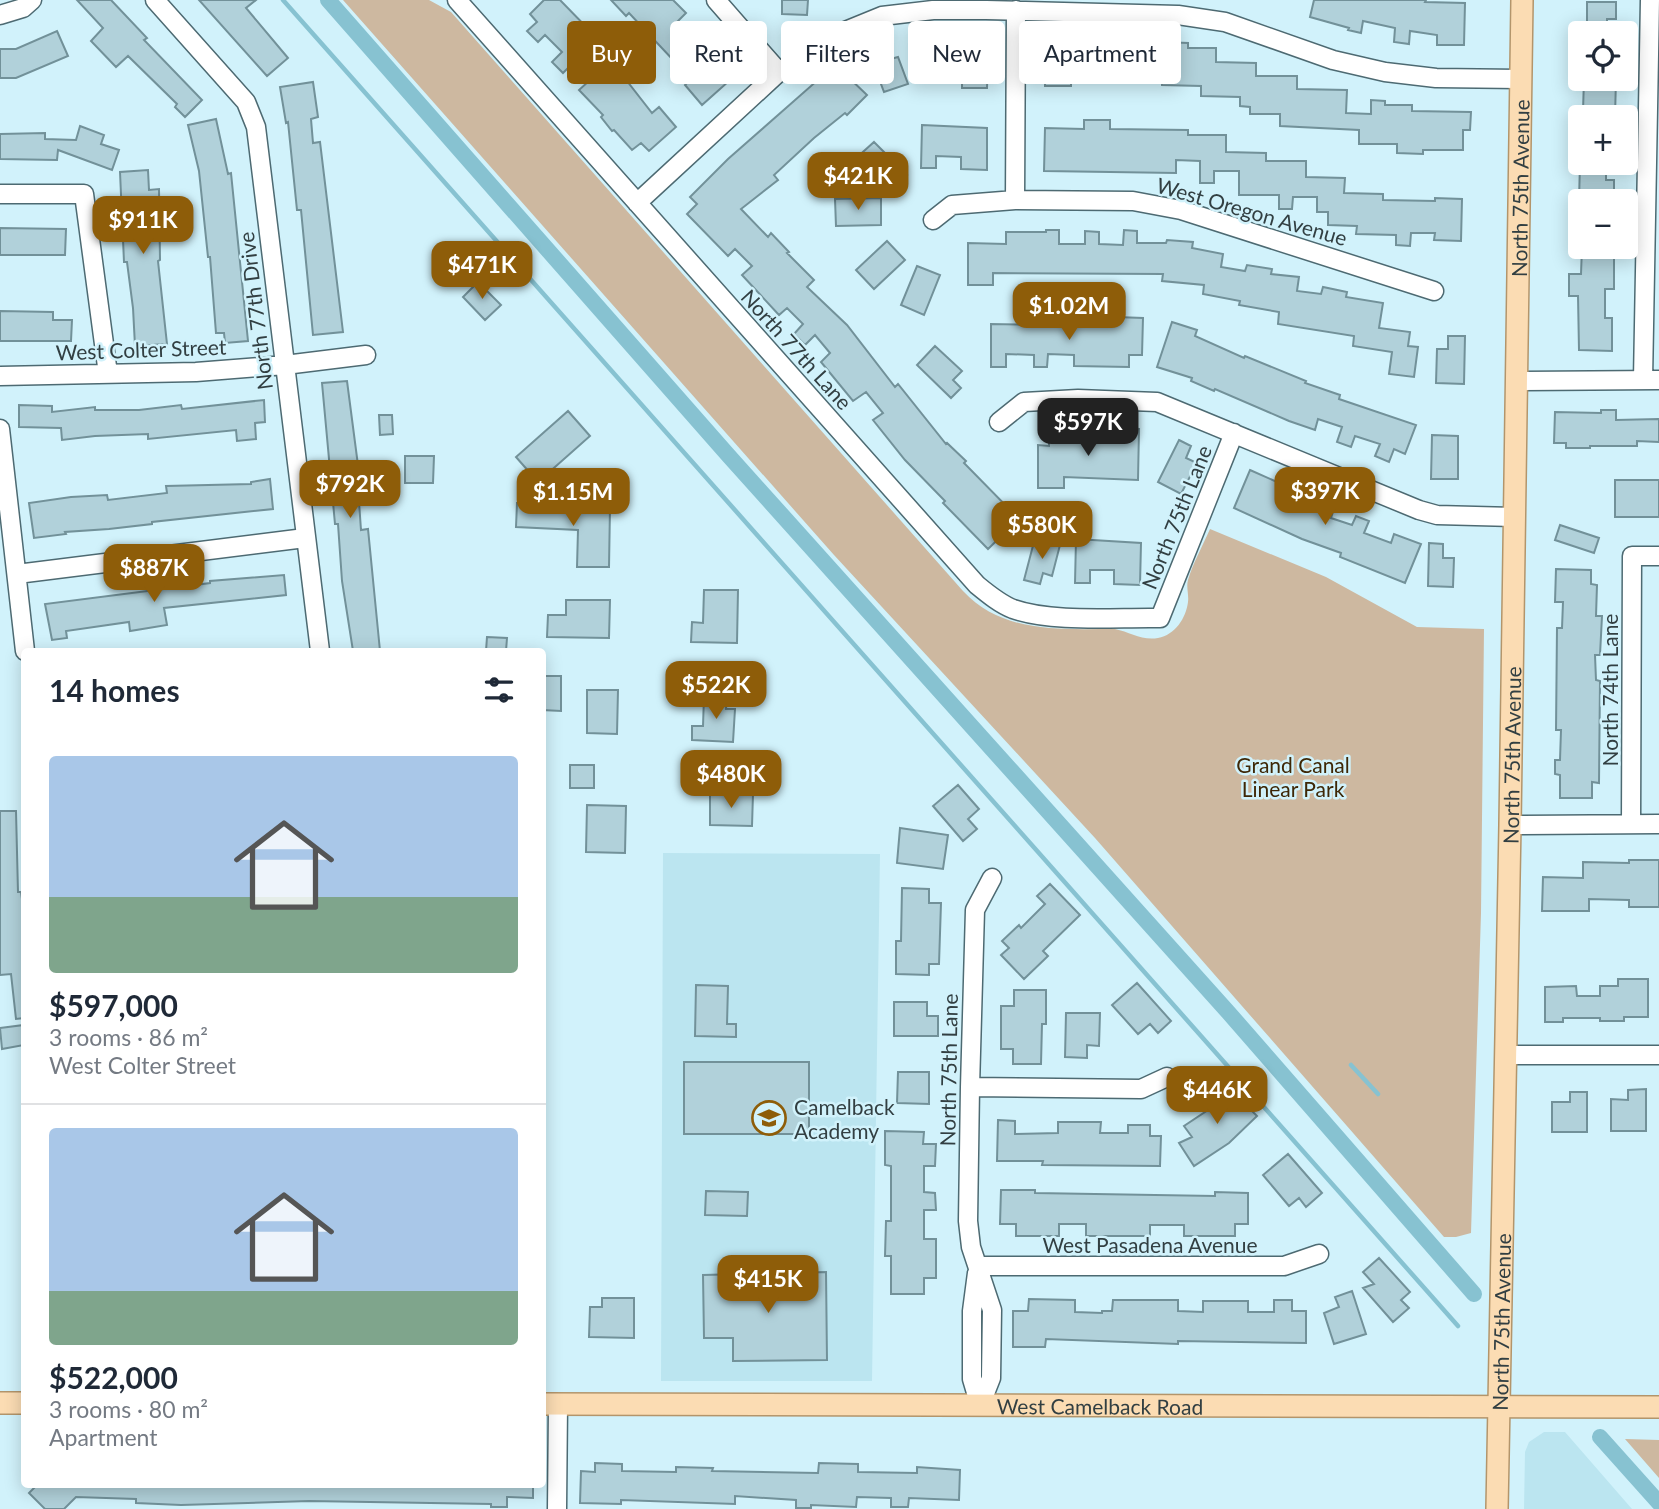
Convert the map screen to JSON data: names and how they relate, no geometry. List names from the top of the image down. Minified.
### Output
{"streets":{"main road":["North 75th Avenue","West Camelback Road"],"street":["West Oregon Avenue","North 77th Drive","West Colter Street","North 77th Lane","North 75th Lane","North 74th Lane","West Pasadena Avenue"]},"crossings":[["North 75th Avenue","West Camelback Road"],["North 77th Drive","West Colter Street"],["North 77th Lane","North 75th Lane"],["North 75th Lane","West Pasadena Avenue"],["North 75th Lane","West Camelback Road"]],"parks":["Grand Canal Linear Park"],"places":{"school or university":["Camelback Academy"]},"page":{"map_buttons":["+","−"],"chip":["Buy","Rent","Filters","New","Apartment"],"price":["$421K","$911K","$471K","$1.02M","$597K","$792K","$397K","$1.15M","$580K","$887K","$522K","$480K","$446K","$415K"],"heading":"14 homes","list":[{"name":"$597,000","note":"3 rooms · 86 m² · West Colter Street"},{"name":"$522,000","note":"3 rooms · 80 m² · Apartment"}]}}
